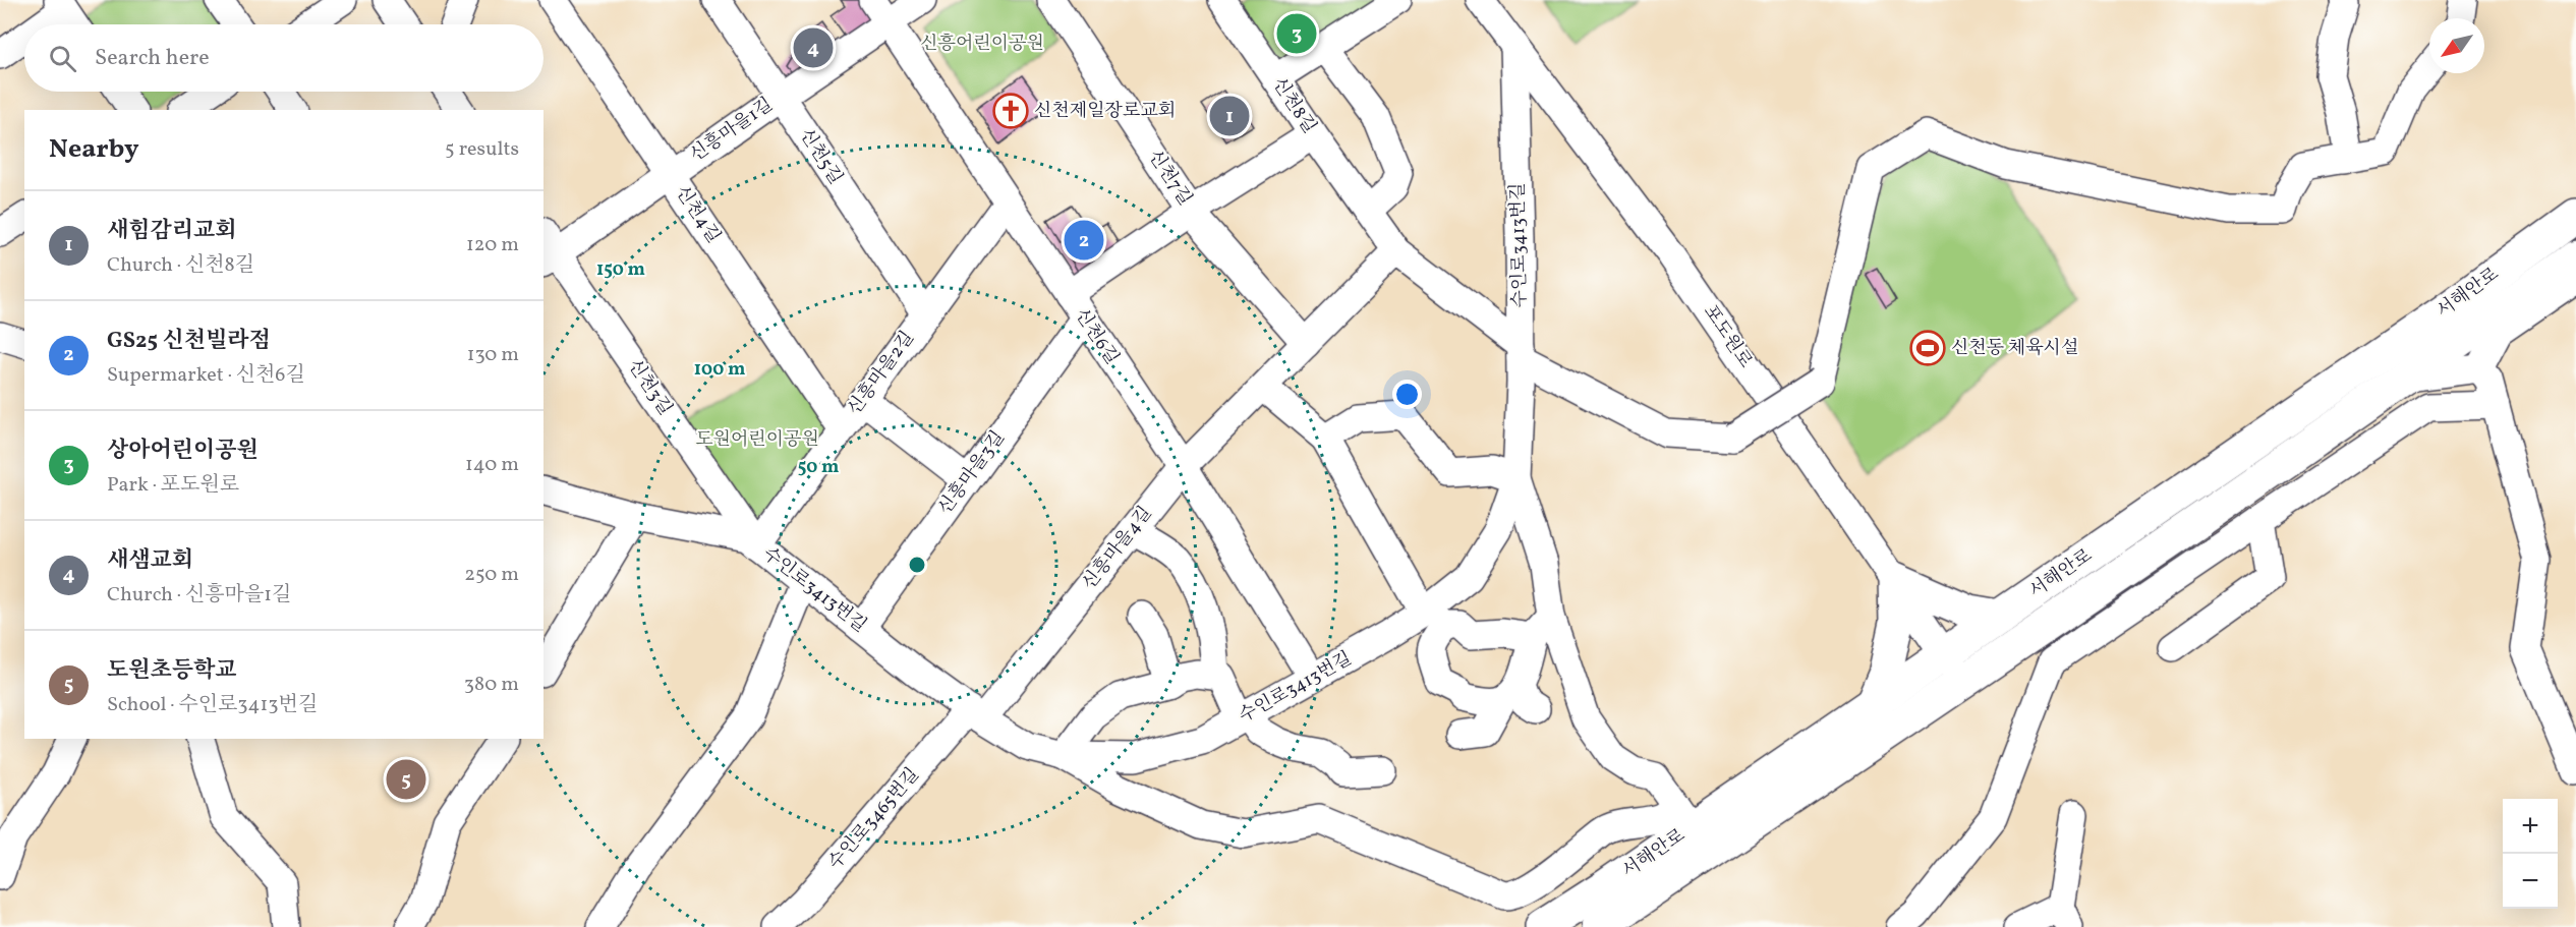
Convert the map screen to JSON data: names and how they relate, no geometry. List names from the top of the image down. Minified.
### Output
{"streets":{"main road":["서해안로"],"street":["신천8길","신흥마을1길","신천5길","신천7길","신천4길","수인로3413번길","신천6길","포도원로","신흥마을2길","신천3길","신흥마을3길","신흥마을4길","수인로3465번길"]},"crossings":[["신천8길","수인로3413번길"],["신천8길","신흥마을4길"],["신흥마을1길","신천5길"],["신흥마을1길","신천4길"],["신흥마을1길","신천6길"],["신흥마을1길","신천3길"],["신천5길","신흥마을2길"],["신천7길","신흥마을4길"],["신천4길","신흥마을2길"],["수인로3413번길","신천6길"],["수인로3413번길","포도원로"],["수인로3413번길","신흥마을2길"],["수인로3413번길","신천3길"],["수인로3413번길","신흥마을3길"],["수인로3413번길","신흥마을4길"],["수인로3413번길","수인로3465번길"],["서해안로","포도원로"],["신천6길","신흥마을2길"],["신천6길","신흥마을3길"],["신천6길","신흥마을4길"],["신흥마을2길","신천3길"],["신흥마을4길","수인로3465번길"]],"parks":["신흥어린이공원","도원어린이공원"],"places":{"church":["신천제일장로교회"],"sports":["신천동 체육시설"]},"north":"bottom left","page":{"pins":["3","4","1","2","5"],"search":"Search here","heading":["Nearby","5 results"],"list":[{"mark":"1","name":"새힘감리교회","note":"Church · 신천8길","value":"120 m"},{"mark":"2","name":"GS25 신천빌라점","note":"Supermarket · 신천6길","value":"130 m"},{"mark":"3","name":"상아어린이공원","note":"Park · 포도원로","value":"140 m"},{"mark":"4","name":"새샘교회","note":"Church · 신흥마을1길","value":"250 m"},{"mark":"5","name":"도원초등학교","note":"School · 수인로3413번길","value":"380 m"}],"map_buttons":["+","−"]},"rings":["150 m","100 m","50 m"]}
